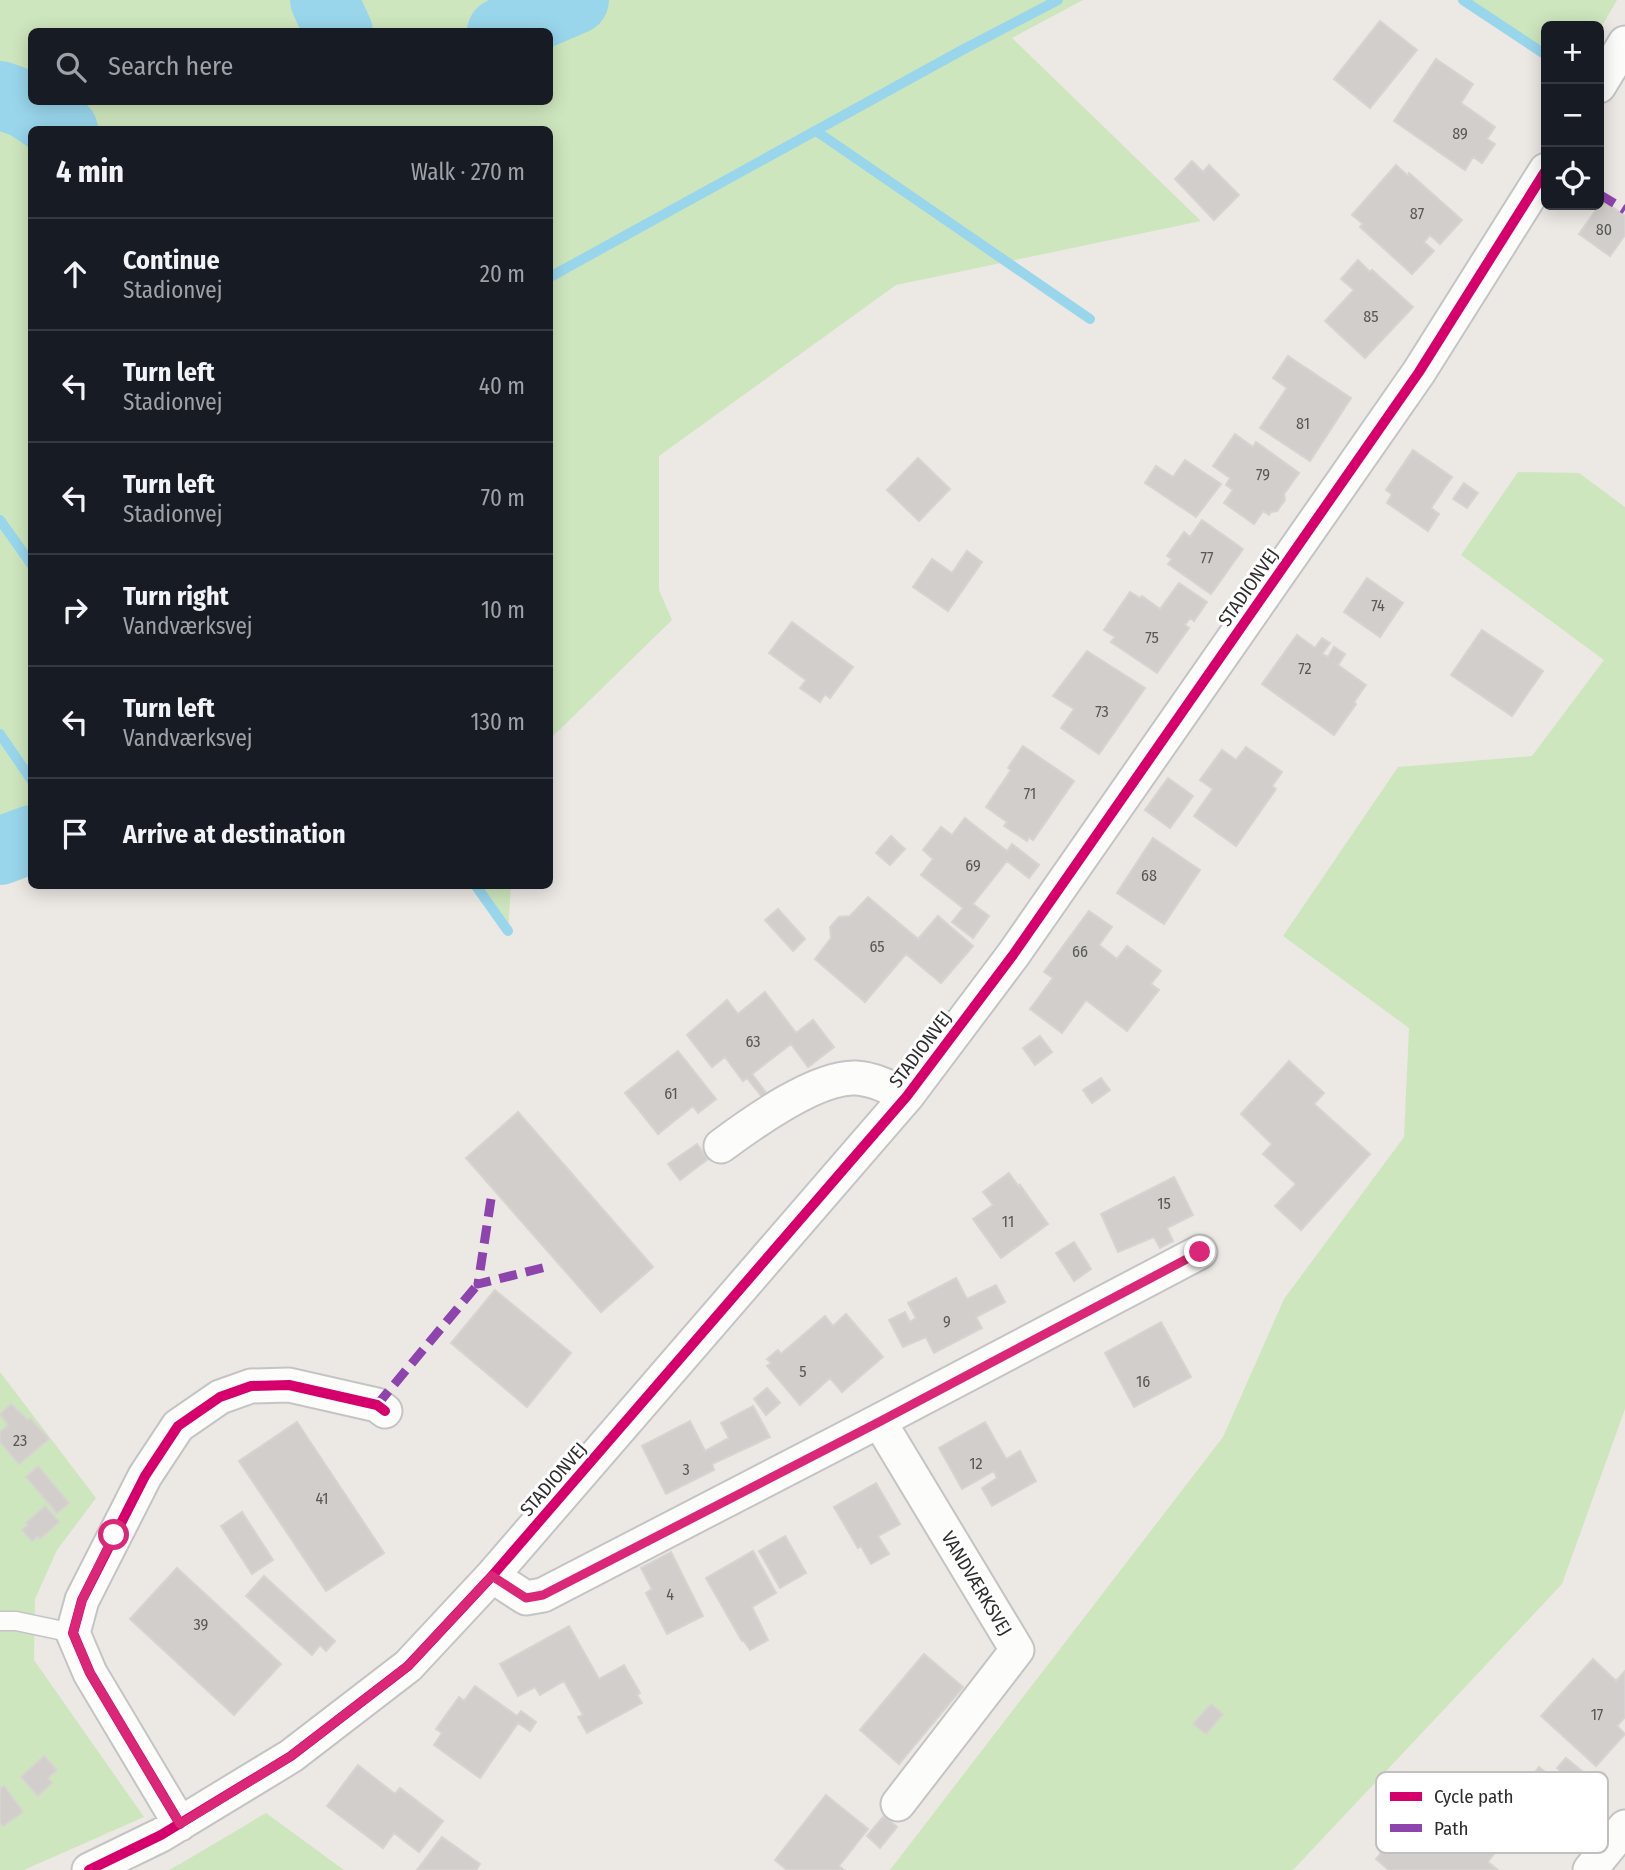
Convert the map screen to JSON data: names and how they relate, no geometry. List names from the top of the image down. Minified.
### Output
{"streets":{"street":["STADIONVEJ","VANDVÆRKSVEJ"]},"house_numbers":["89","87","80","85","81","79","77","74","75","72","73","71","69","68","65","66","63","61","15","11","9","5","16","23","12","3","41","4","39","17"],"legend":["Cycle path","Path"],"page":{"map_buttons":["+","−"],"search":"Search here","heading":["4 min","Walk · 270 m"],"list":[["Continue","Stadionvej","20 m"],["Turn left","Stadionvej","40 m"],["Turn left","Stadionvej","70 m"],["Turn right","Vandværksvej","10 m"],["Turn left","Vandværksvej","130 m"],"Arrive at destination"]}}
